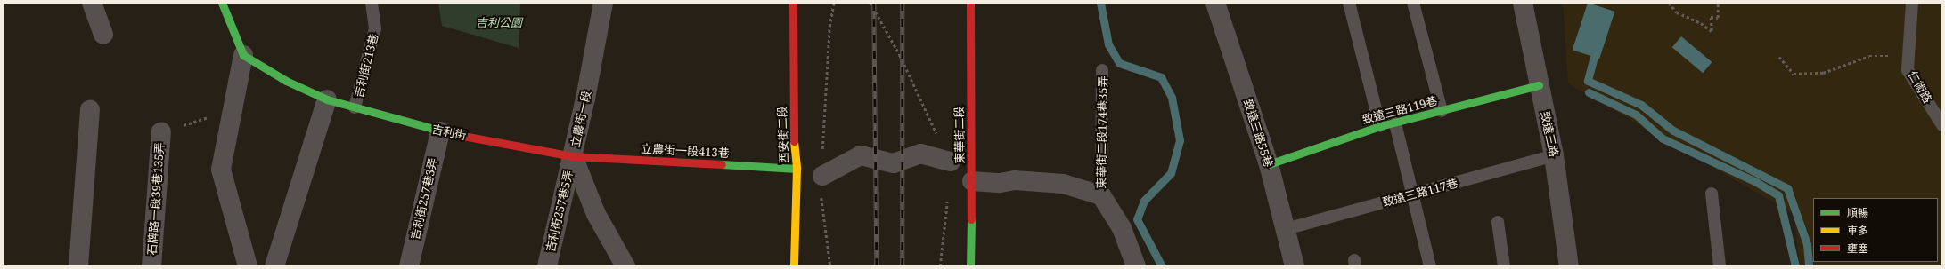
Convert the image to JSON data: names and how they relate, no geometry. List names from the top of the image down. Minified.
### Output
{"streets":{"street":["致遠三路119巷","立農街一段","吉利街","致遠三路55巷","致遠三路","西安街二段","東華街二段","立農街一段413巷","石牌路一段39巷135弄","吉利街257巷3弄","吉利街257巷5弄"],"lane":["吉利街213巷","仁術路","東華街二段174巷35弄","致遠三路117巷"]},"crossings":[["吉利街213巷","吉利街"],["致遠三路119巷","致遠三路55巷"],["致遠三路119巷","致遠三路"],["立農街一段","吉利街"],["立農街一段","立農街一段413巷"],["立農街一段","吉利街257巷5弄"],["吉利街","立農街一段413巷"],["吉利街","吉利街257巷3弄"],["吉利街","吉利街257巷5弄"],["致遠三路55巷","致遠三路117巷"],["致遠三路","致遠三路117巷"],["西安街二段","立農街一段413巷"],["立農街一段413巷","吉利街257巷5弄"]],"parks":["吉利公園"],"legend":["順暢","車多","壅塞"]}
